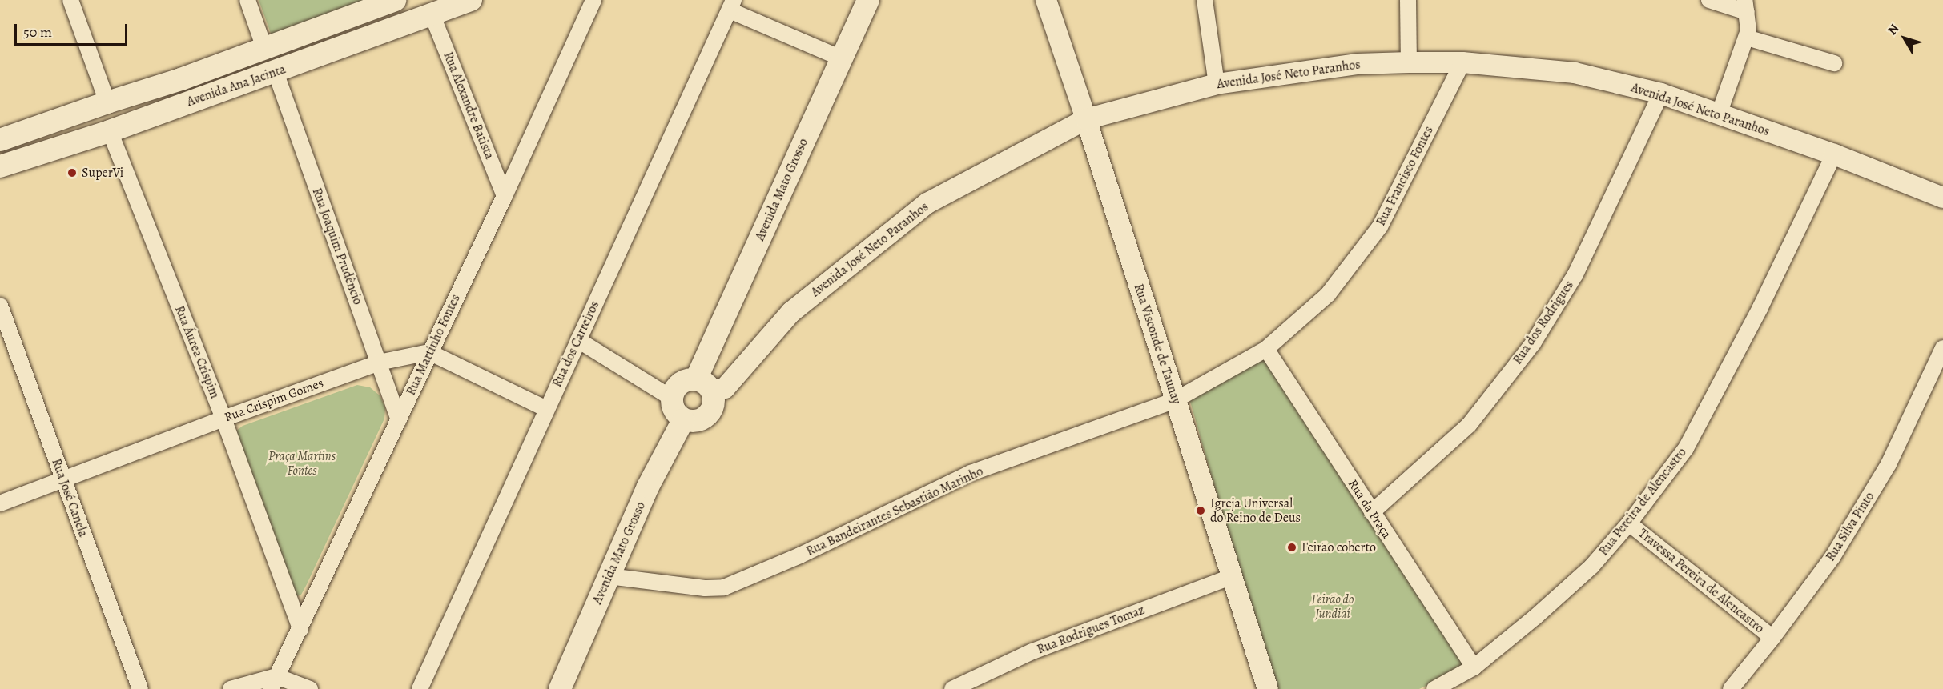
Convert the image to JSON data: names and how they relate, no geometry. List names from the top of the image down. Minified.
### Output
{"streets":{"main road":["Avenida Ana Jacinta","Avenida Mato Grosso"],"street":["Avenida José Neto Paranhos","Rua Alexandre Batista","Rua Francisco Fontes","Rua Joaquim Prudêncio","Rua dos Rodrigues","Rua dos Carreiros","Rua Visconde de Taunay","Rua Martinho Fontes","Rua Áurea Crispim","Rua Crispim Gomes","Rua José Canela","Rua Pereira de Alencastro","Rua da Praça","Rua Bandeirantes Sebastião Marinho","Rua Silva Pinto","Travessa Pereira de Alencastro","Rua Rodrigues Tomaz"]},"crossings":[["Avenida José Neto Paranhos","Rua Francisco Fontes"],["Avenida José Neto Paranhos","Avenida Mato Grosso"],["Avenida José Neto Paranhos","Rua dos Rodrigues"],["Avenida José Neto Paranhos","Rua Visconde de Taunay"],["Avenida José Neto Paranhos","Rua Pereira de Alencastro"],["Avenida Ana Jacinta","Rua Alexandre Batista"],["Avenida Ana Jacinta","Rua Joaquim Prudêncio"],["Avenida Ana Jacinta","Rua Áurea Crispim"],["Rua Alexandre Batista","Rua Martinho Fontes"],["Rua Francisco Fontes","Rua Visconde de Taunay"],["Rua Francisco Fontes","Rua da Praça"],["Rua Francisco Fontes","Rua Bandeirantes Sebastião Marinho"],["Avenida Mato Grosso","Rua Bandeirantes Sebastião Marinho"],["Rua Joaquim Prudêncio","Rua Martinho Fontes"],["Rua Joaquim Prudêncio","Rua Crispim Gomes"],["Rua dos Rodrigues","Rua da Praça"],["Rua Visconde de Taunay","Rua Bandeirantes Sebastião Marinho"],["Rua Visconde de Taunay","Rua Rodrigues Tomaz"],["Rua Martinho Fontes","Rua Áurea Crispim"],["Rua Martinho Fontes","Rua Crispim Gomes"],["Rua Áurea Crispim","Rua Crispim Gomes"],["Rua Crispim Gomes","Rua José Canela"],["Rua Pereira de Alencastro","Rua da Praça"],["Rua Pereira de Alencastro","Travessa Pereira de Alencastro"],["Rua Silva Pinto","Travessa Pereira de Alencastro"]],"parks":["Praça Martins Fontes","Feirão do Jundiaí"],"places":["SuperVi","Igreja Universal do Reino de Deus","Feirão coberto"],"scale_bar":"50 m","north":"top left"}
